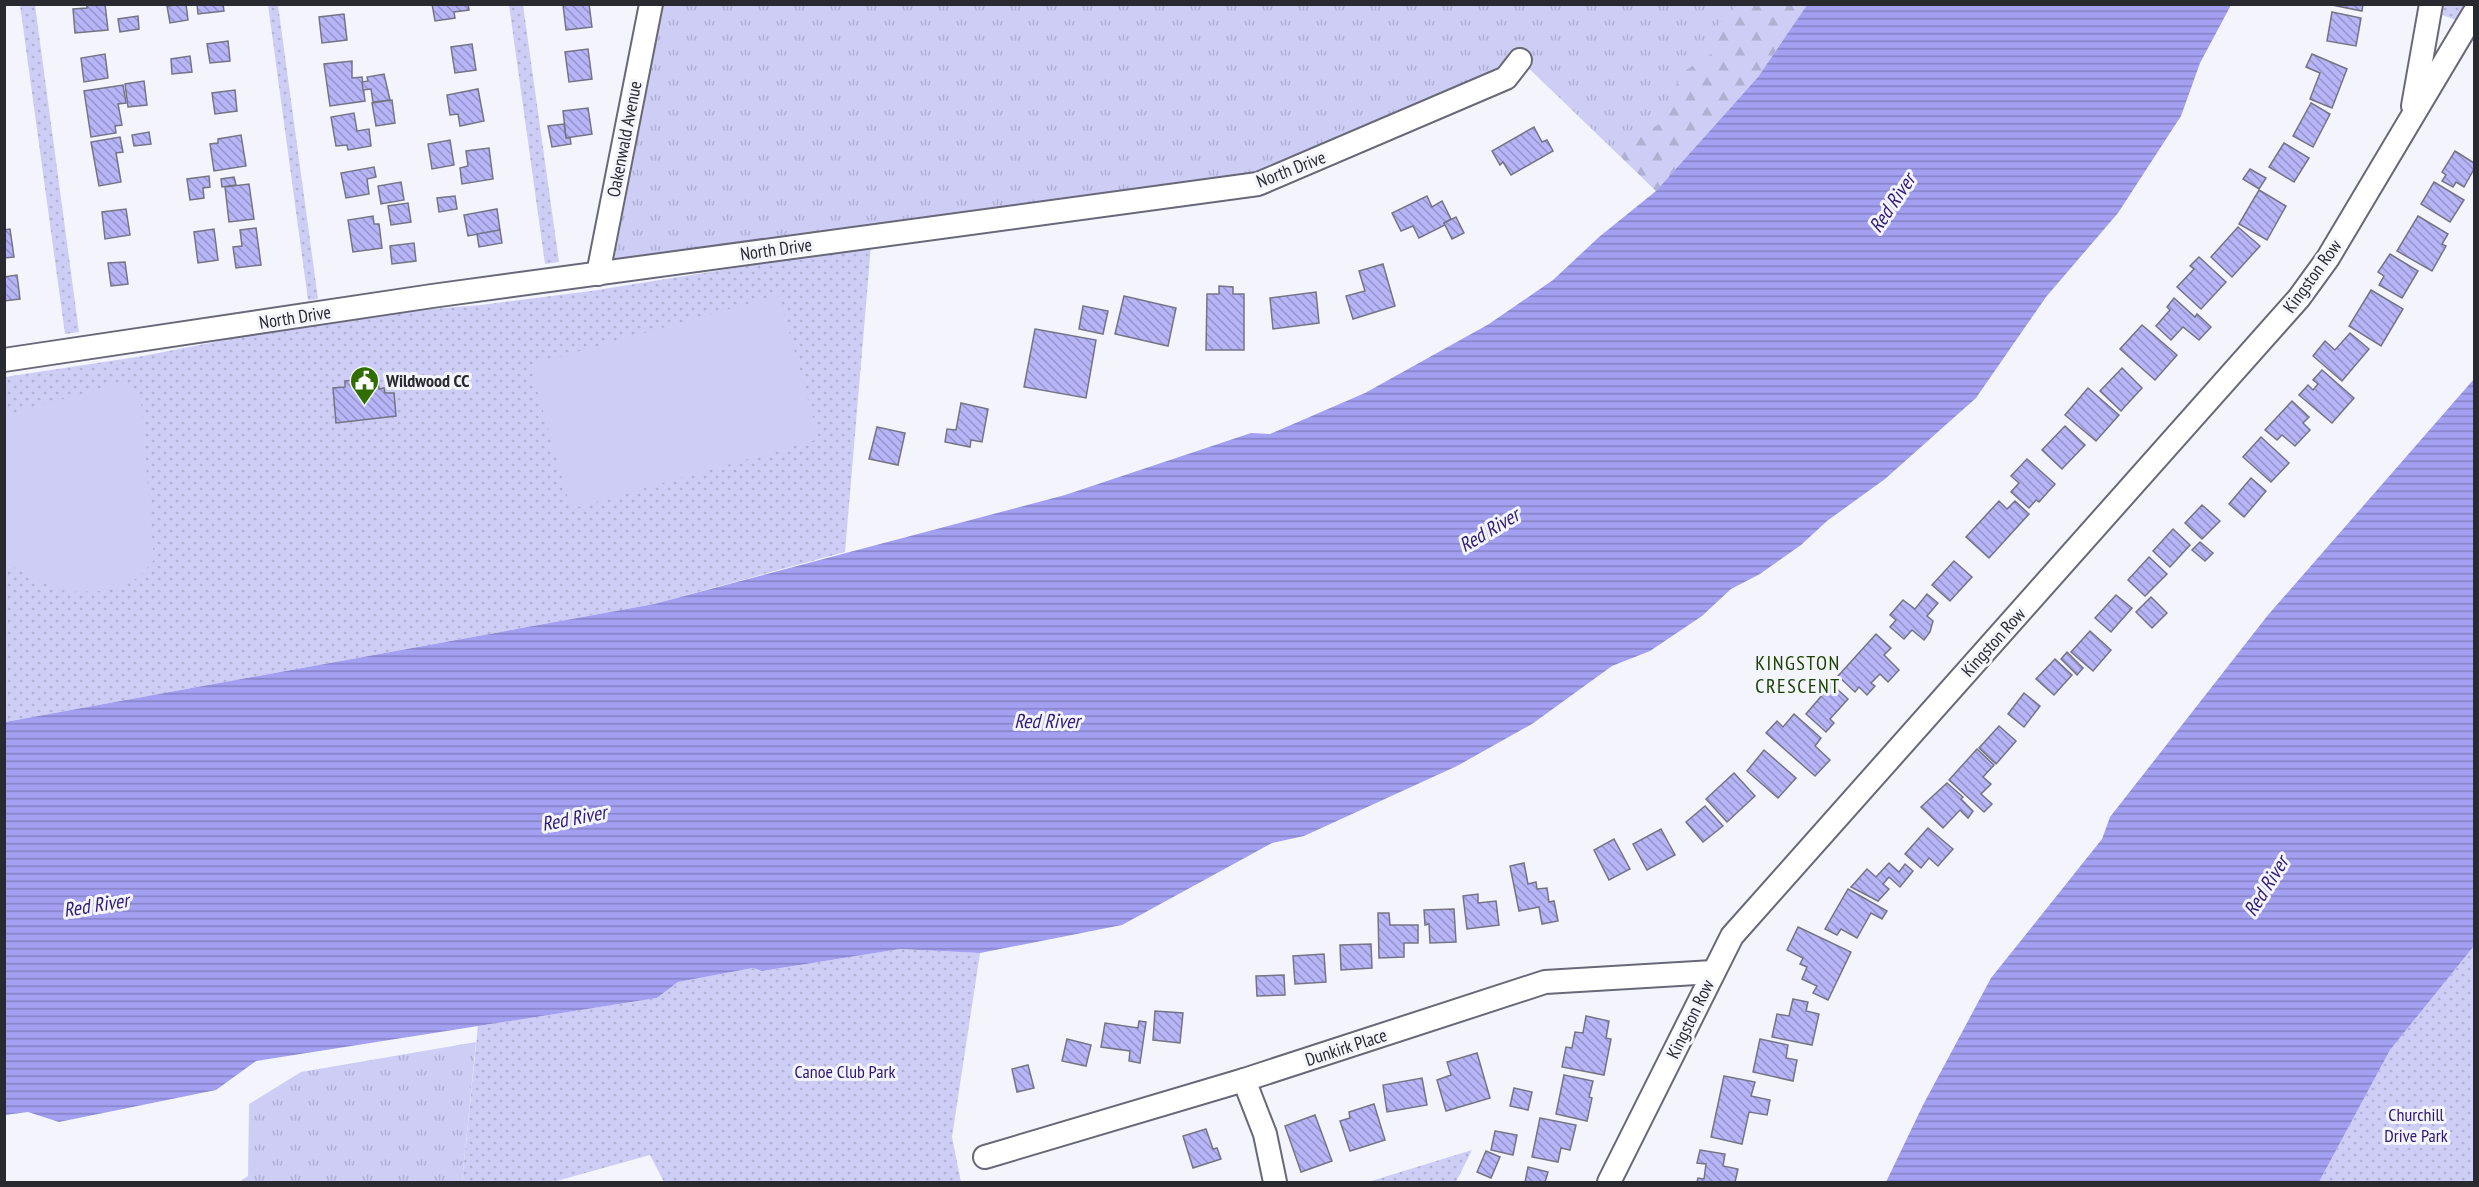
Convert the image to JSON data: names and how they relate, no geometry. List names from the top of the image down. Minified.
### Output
{"streets":{"street":["Oakenwald Avenue","North Drive","Kingston Row","Dunkirk Place"]},"crossings":[["Oakenwald Avenue","North Drive"],["Kingston Row","Dunkirk Place"]],"districts":["KINGSTON CRESCENT"],"water":["Red River"],"parks":["Canoe Club Park","Churchill Drive Park"],"places":{"public building":["Wildwood CC"]}}
